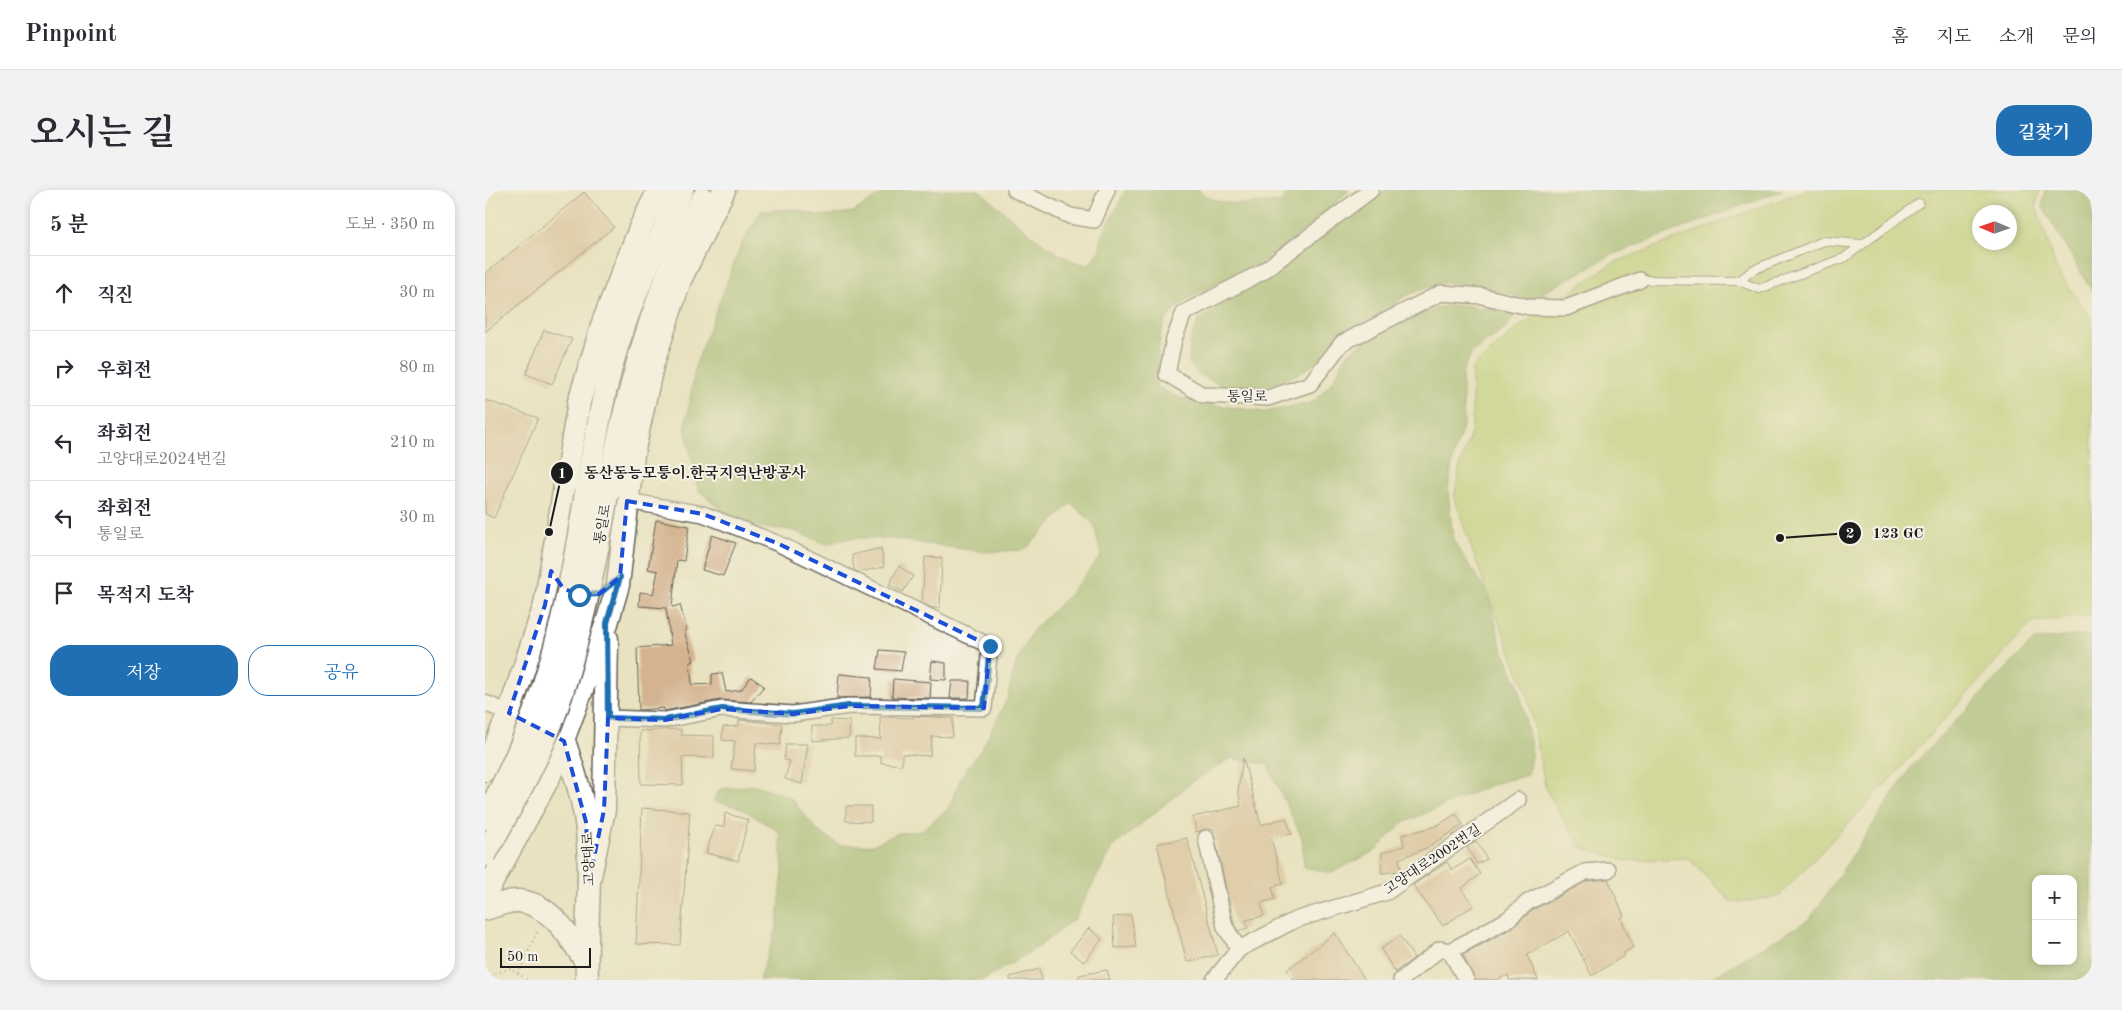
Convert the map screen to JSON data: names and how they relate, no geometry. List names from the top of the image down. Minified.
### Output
{"streets":{"main road":["통일로","고양대로"],"street":["고양대로2002번길"]},"places":["동산동능모퉁이.한국지역난방공사","123 GC"],"scale_bar":"50 m","north":"left","page":{"header":"Pinpoint","nav":["홈","지도","소개","문의"],"title":"오시는 길","buttons":["길찾기",["저장","공유"]],"heading":["5 분","도보 · 350 m"],"list":[["직진","30 m"],["우회전","80 m"],["좌회전","고양대로2024번길","210 m"],["좌회전","통일로","30 m"],"목적지 도착"],"map_buttons":["+","−"],"scale":"50 m"}}
